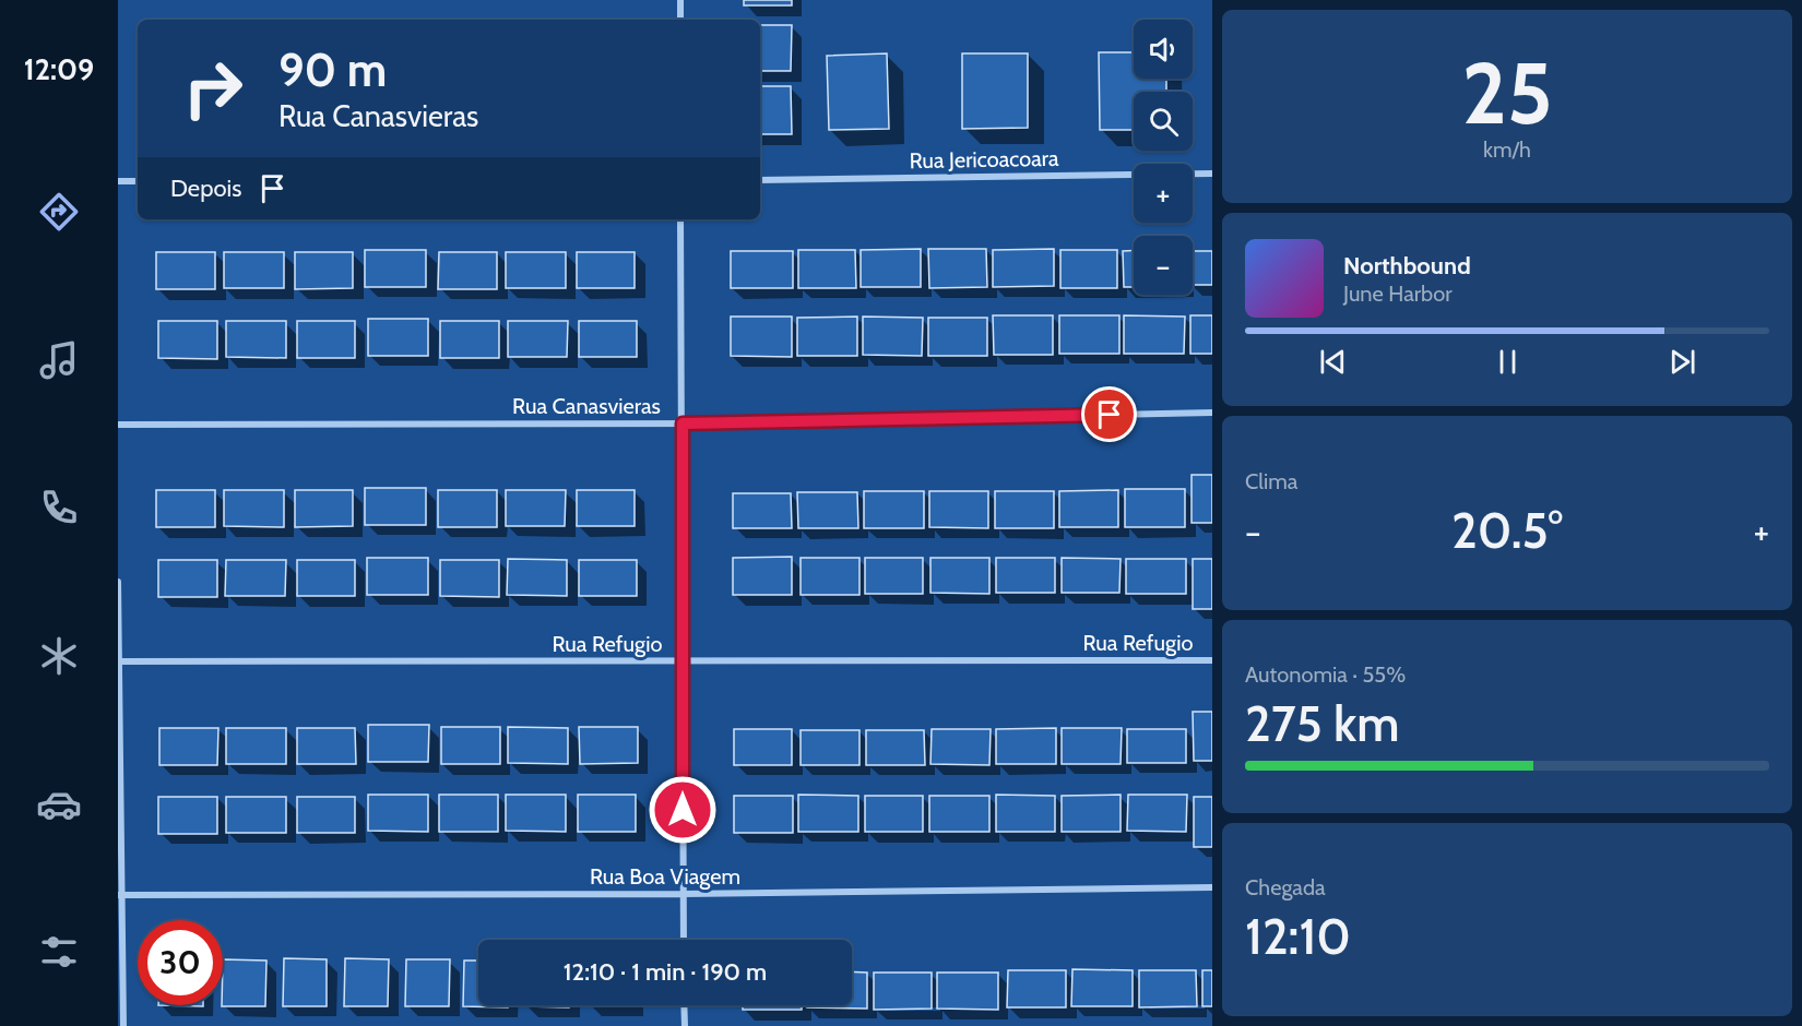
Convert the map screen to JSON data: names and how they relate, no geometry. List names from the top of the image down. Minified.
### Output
{"streets":{"street":["Rua Jericoacoara","Rua Canasvieras","Rua Refugio","Rua Boa Viagem"]},"page":{"tabs":"12:09","tile":[["25","km/h"],"Clima",["Autonomia · 55%","275 km"],["Chegada","12:10"]],"map_buttons":["+","−"],"turn":["90 m","Rua Canasvieras"],"then":"Depois","song":["Northbound","June Harbor"],"heat":["−","20.5°","+"],"limit":"30","trip":"12:10 · 1 min · 190 m"}}
